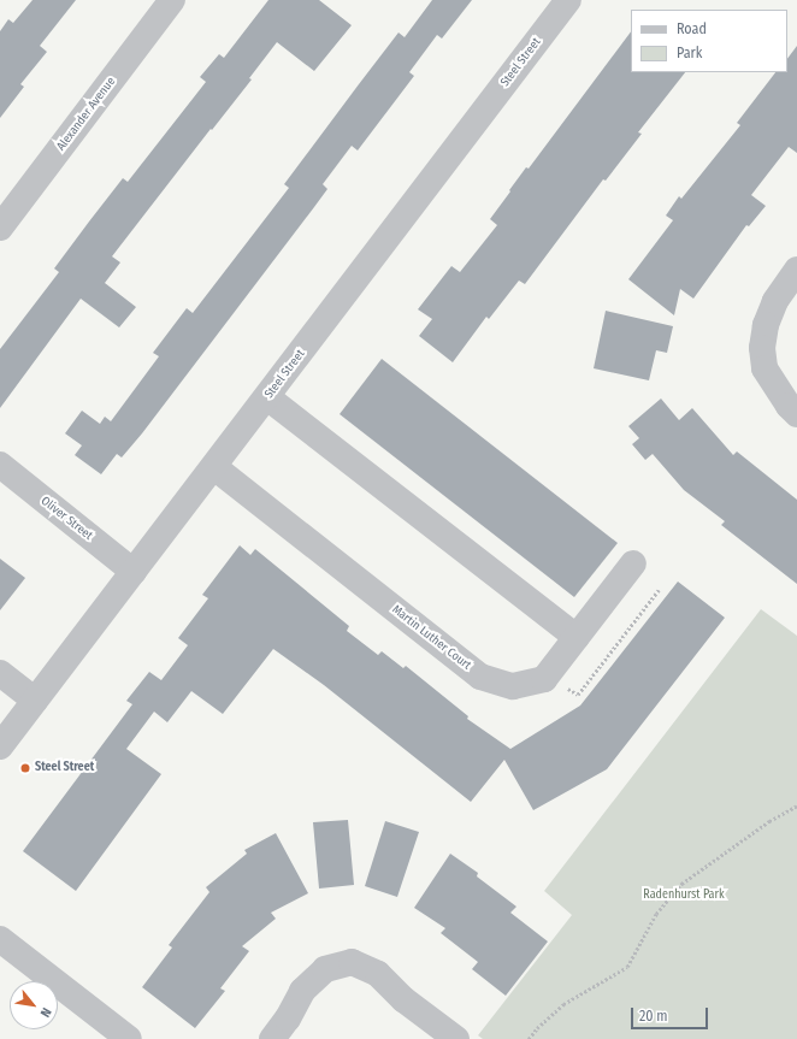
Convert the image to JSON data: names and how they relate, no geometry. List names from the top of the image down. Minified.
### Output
{"streets":{"street":["Steel Street","Alexander Avenue","Oliver Street","Martin Luther Court"]},"crossings":[["Steel Street","Oliver Street"],["Steel Street","Martin Luther Court"]],"parks":["Radenhurst Park"],"places":["Steel Street"],"legend":["Road","Park"],"scale_bar":"20 m","north":"bottom right"}
